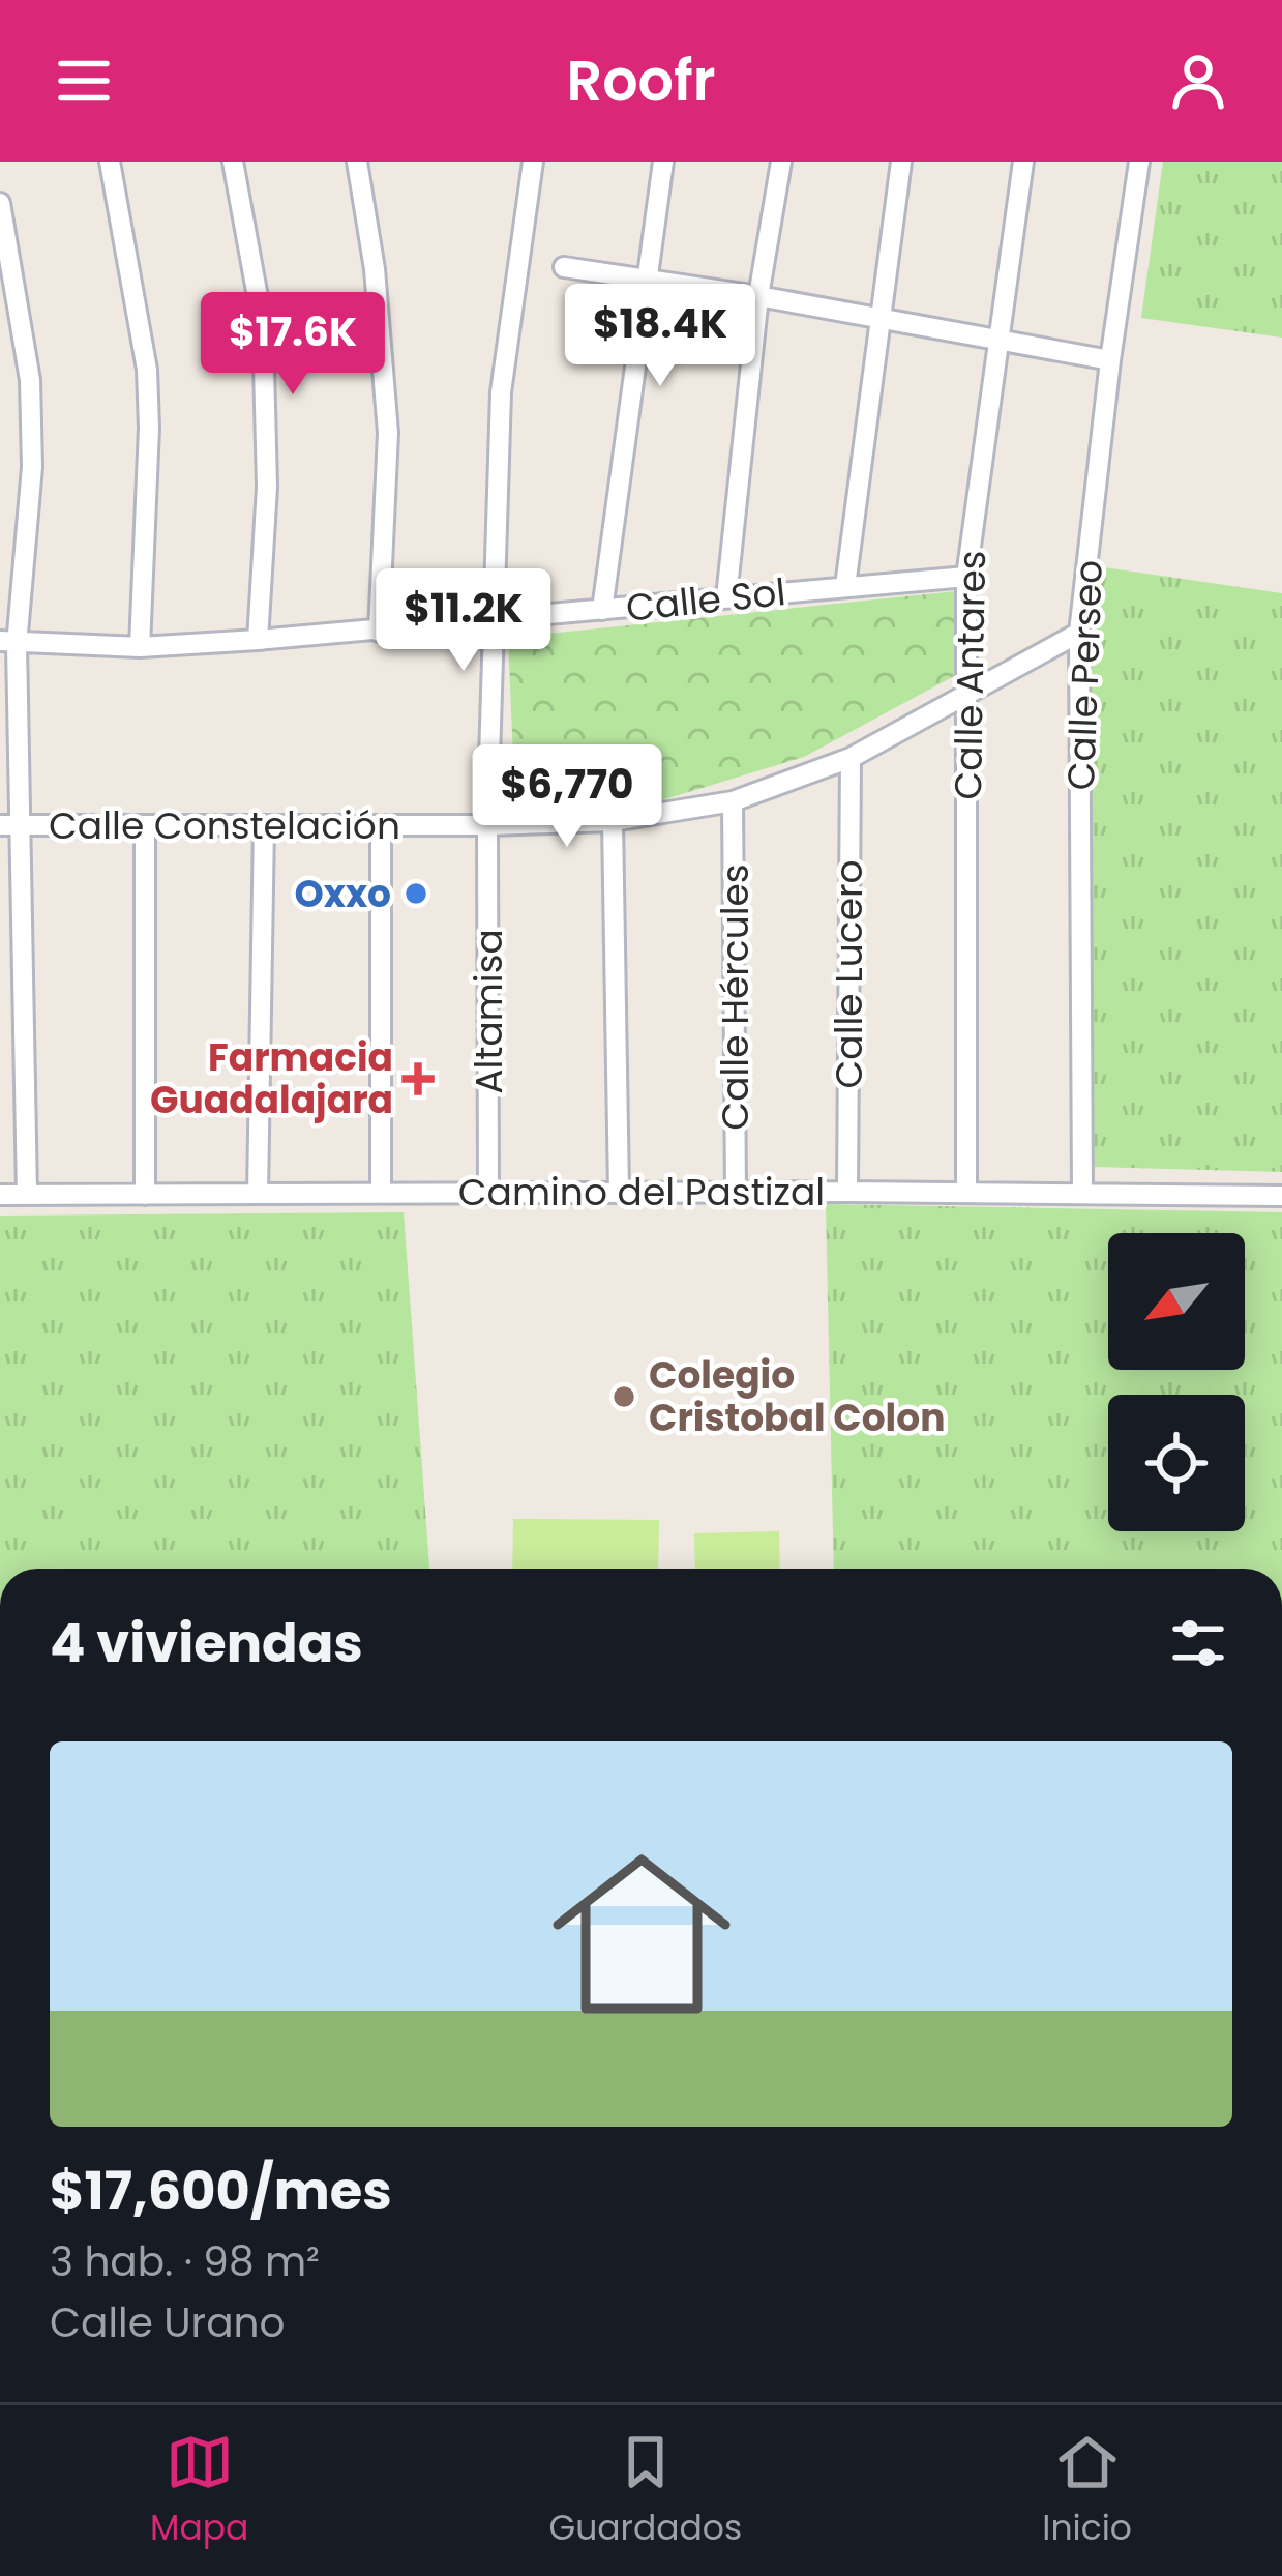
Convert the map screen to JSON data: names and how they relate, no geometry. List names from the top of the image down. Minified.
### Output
{"streets":{"street":["Calle Sol","Calle Antares","Calle Perseo","Calle Constelación","Calle Lucero","Calle Hércules","Altamisa","Camino del Pastizal"]},"crossings":[["Calle Sol","Calle Antares"],["Calle Sol","Altamisa"],["Calle Antares","Calle Constelación"],["Calle Antares","Camino del Pastizal"],["Calle Perseo","Calle Constelación"],["Calle Perseo","Camino del Pastizal"],["Calle Constelación","Calle Lucero"],["Calle Constelación","Calle Hércules"],["Calle Constelación","Altamisa"],["Calle Lucero","Camino del Pastizal"],["Calle Hércules","Camino del Pastizal"],["Altamisa","Camino del Pastizal"]],"places":{"other":["Oxxo","Colegio Cristobal Colon"],"health":["Farmacia Guadalajara"]},"north":"bottom left","page":{"header":"Roofr","price":["$18.4K","$17.6K","$11.2K","$6,770"],"heading":"4 viviendas","list":[{"name":"$17,600/mes","note":"3 hab. · 98 m² · Calle Urano"}],"tabs":["Mapa","Guardados","Inicio"]}}
